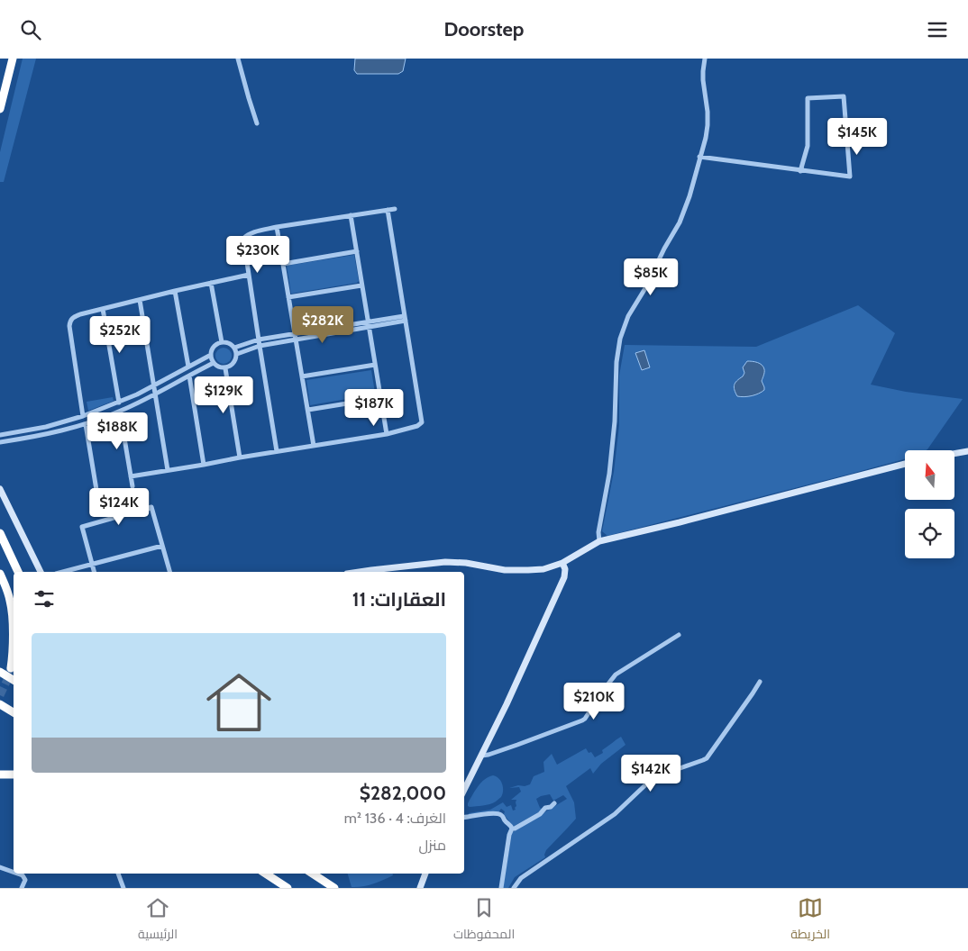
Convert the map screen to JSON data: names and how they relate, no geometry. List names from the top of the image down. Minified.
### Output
{"north":"top","page":{"header":"Doorstep","price":["$145K","$230K","$85K","$282K","$252K","$129K","$187K","$188K","$124K","$210K","$142K"],"heading":"العقارات: 11","list":[{"name":"$282,000","note":"الغرف: 4 · 136 m² · منزل"}],"tabs":["الخريطة","المحفوظات","الرئيسية"]}}
